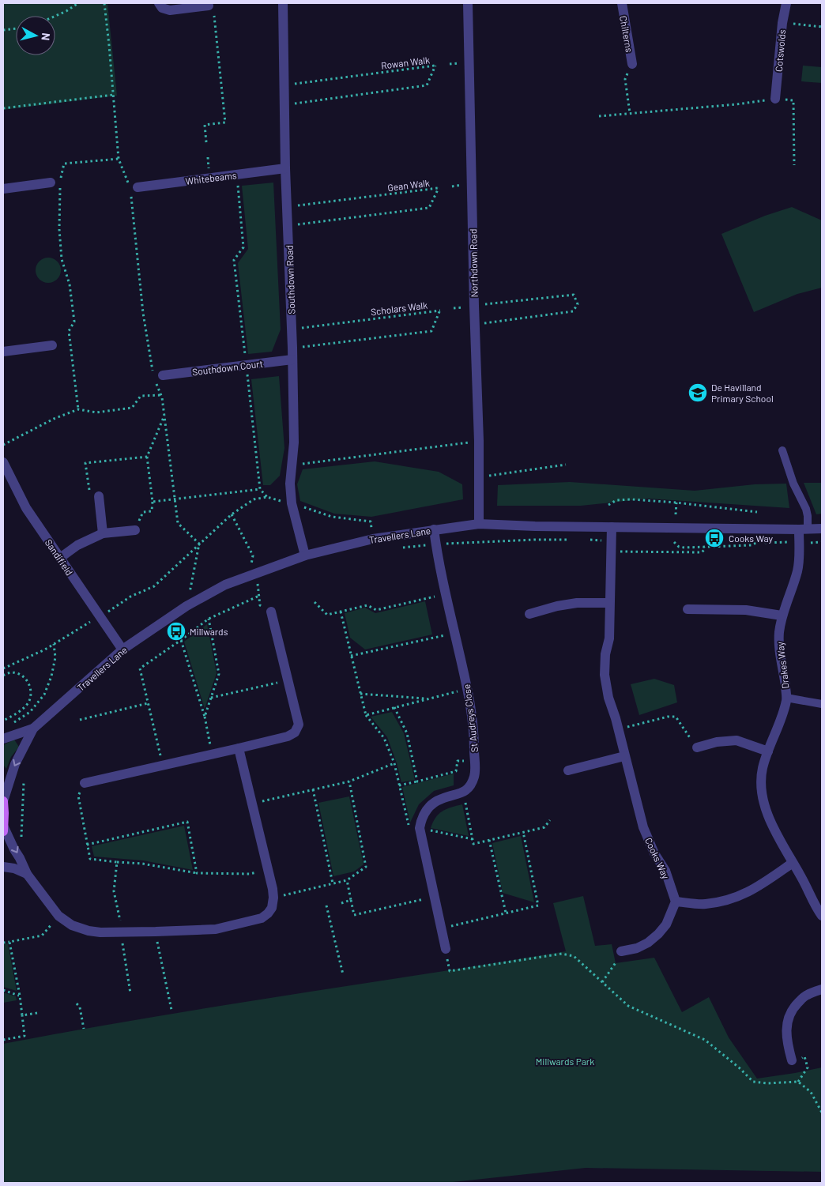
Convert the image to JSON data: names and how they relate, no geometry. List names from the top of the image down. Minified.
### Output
{"streets":{"street":["Chilterns","Cotswolds","Whitebeams","Northdown Road","Southdown Road","Southdown Court","Travellers Lane","Sandifield","Drakes Way","St Audreys Close","Cooks Way"],"path":["Rowan Walk","Gean Walk","Scholars Walk"]},"crossings":[["Rowan Walk","Southdown Road"],["Whitebeams","Southdown Road"],["Gean Walk","Southdown Road"],["Northdown Road","Travellers Lane"],["Southdown Road","Scholars Walk"],["Southdown Road","Southdown Court"],["Southdown Road","Travellers Lane"],["Travellers Lane","Sandifield"],["Travellers Lane","Drakes Way"],["Travellers Lane","St Audreys Close"],["Travellers Lane","Cooks Way"]],"parks":["Millwards Park"],"places":{"school or university":["De Havilland Primary School"],"bus stop":["Cooks Way","Millwards"]},"north":"right"}
